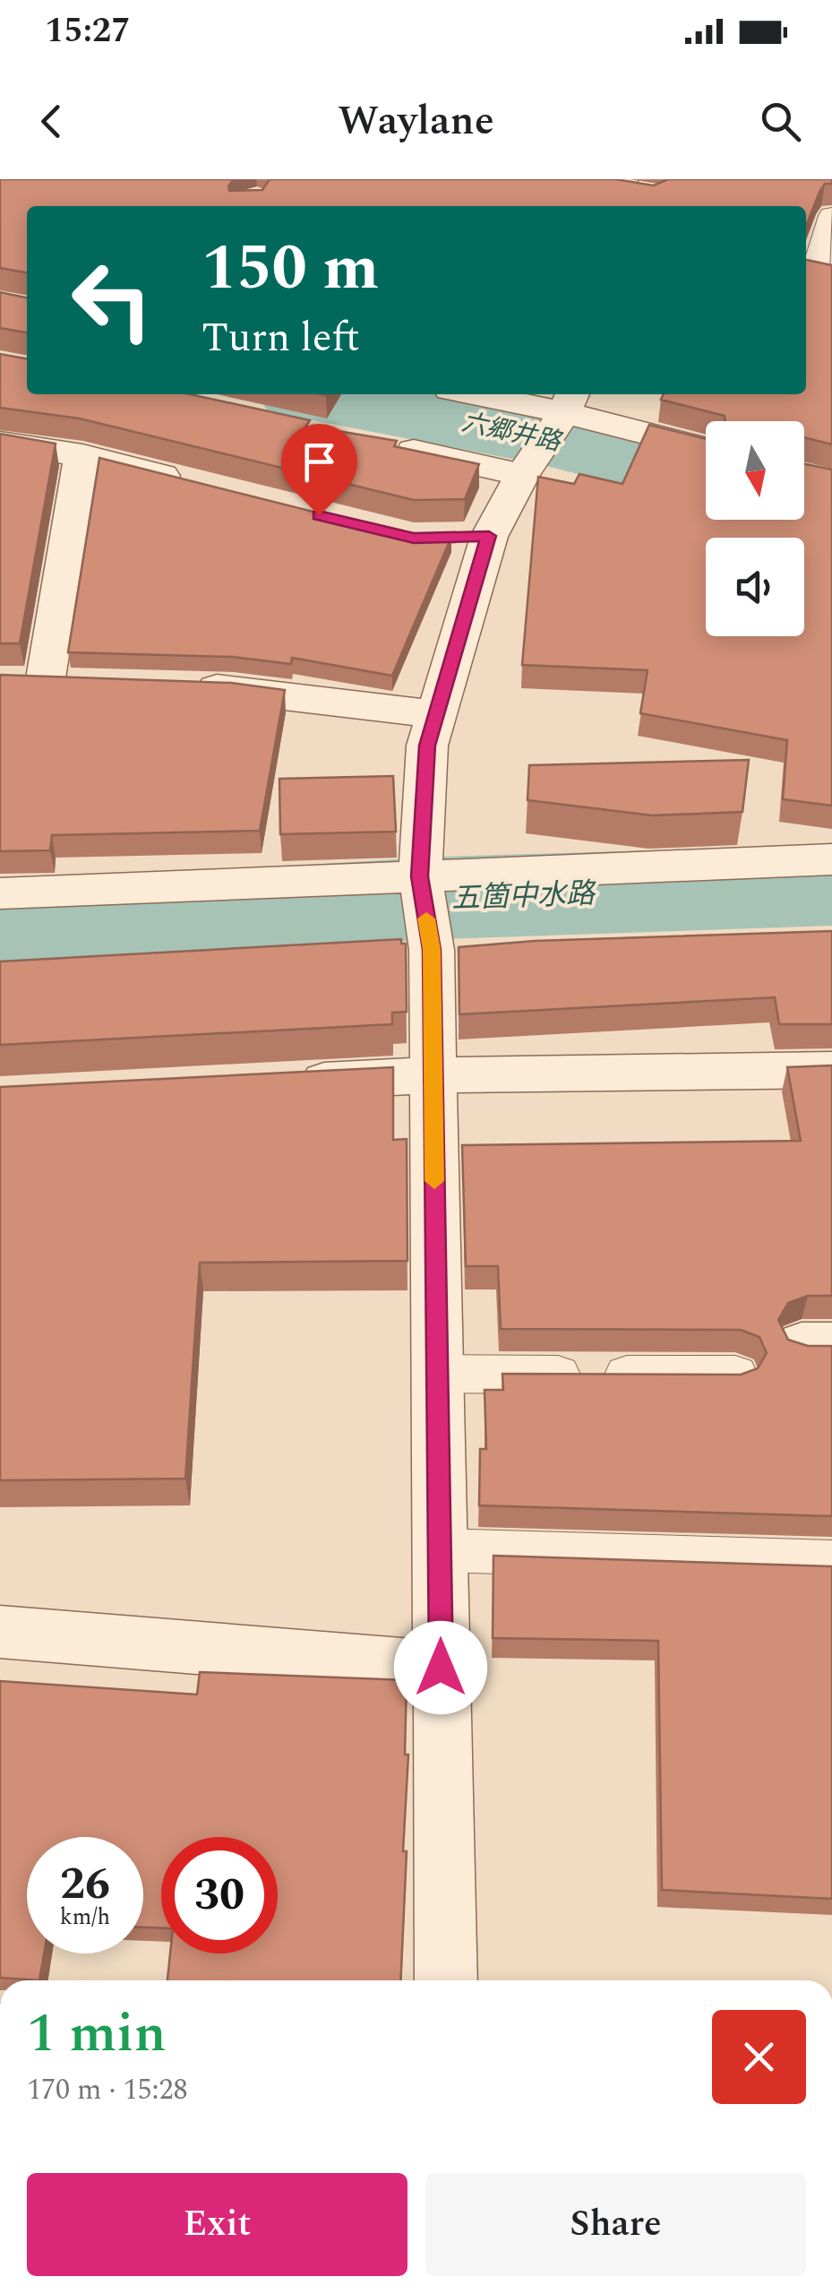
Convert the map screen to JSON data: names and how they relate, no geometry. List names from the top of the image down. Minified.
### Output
{"water":["六郷井路","五箇中水路"],"north":"bottom","page":{"status":"15:27","header":"Waylane","turn":["150 m","Turn left"],"speed":"26 km/h","limit":"30","heading":["1 min","170 m · 15:28"],"buttons":["Exit","Share"]}}
